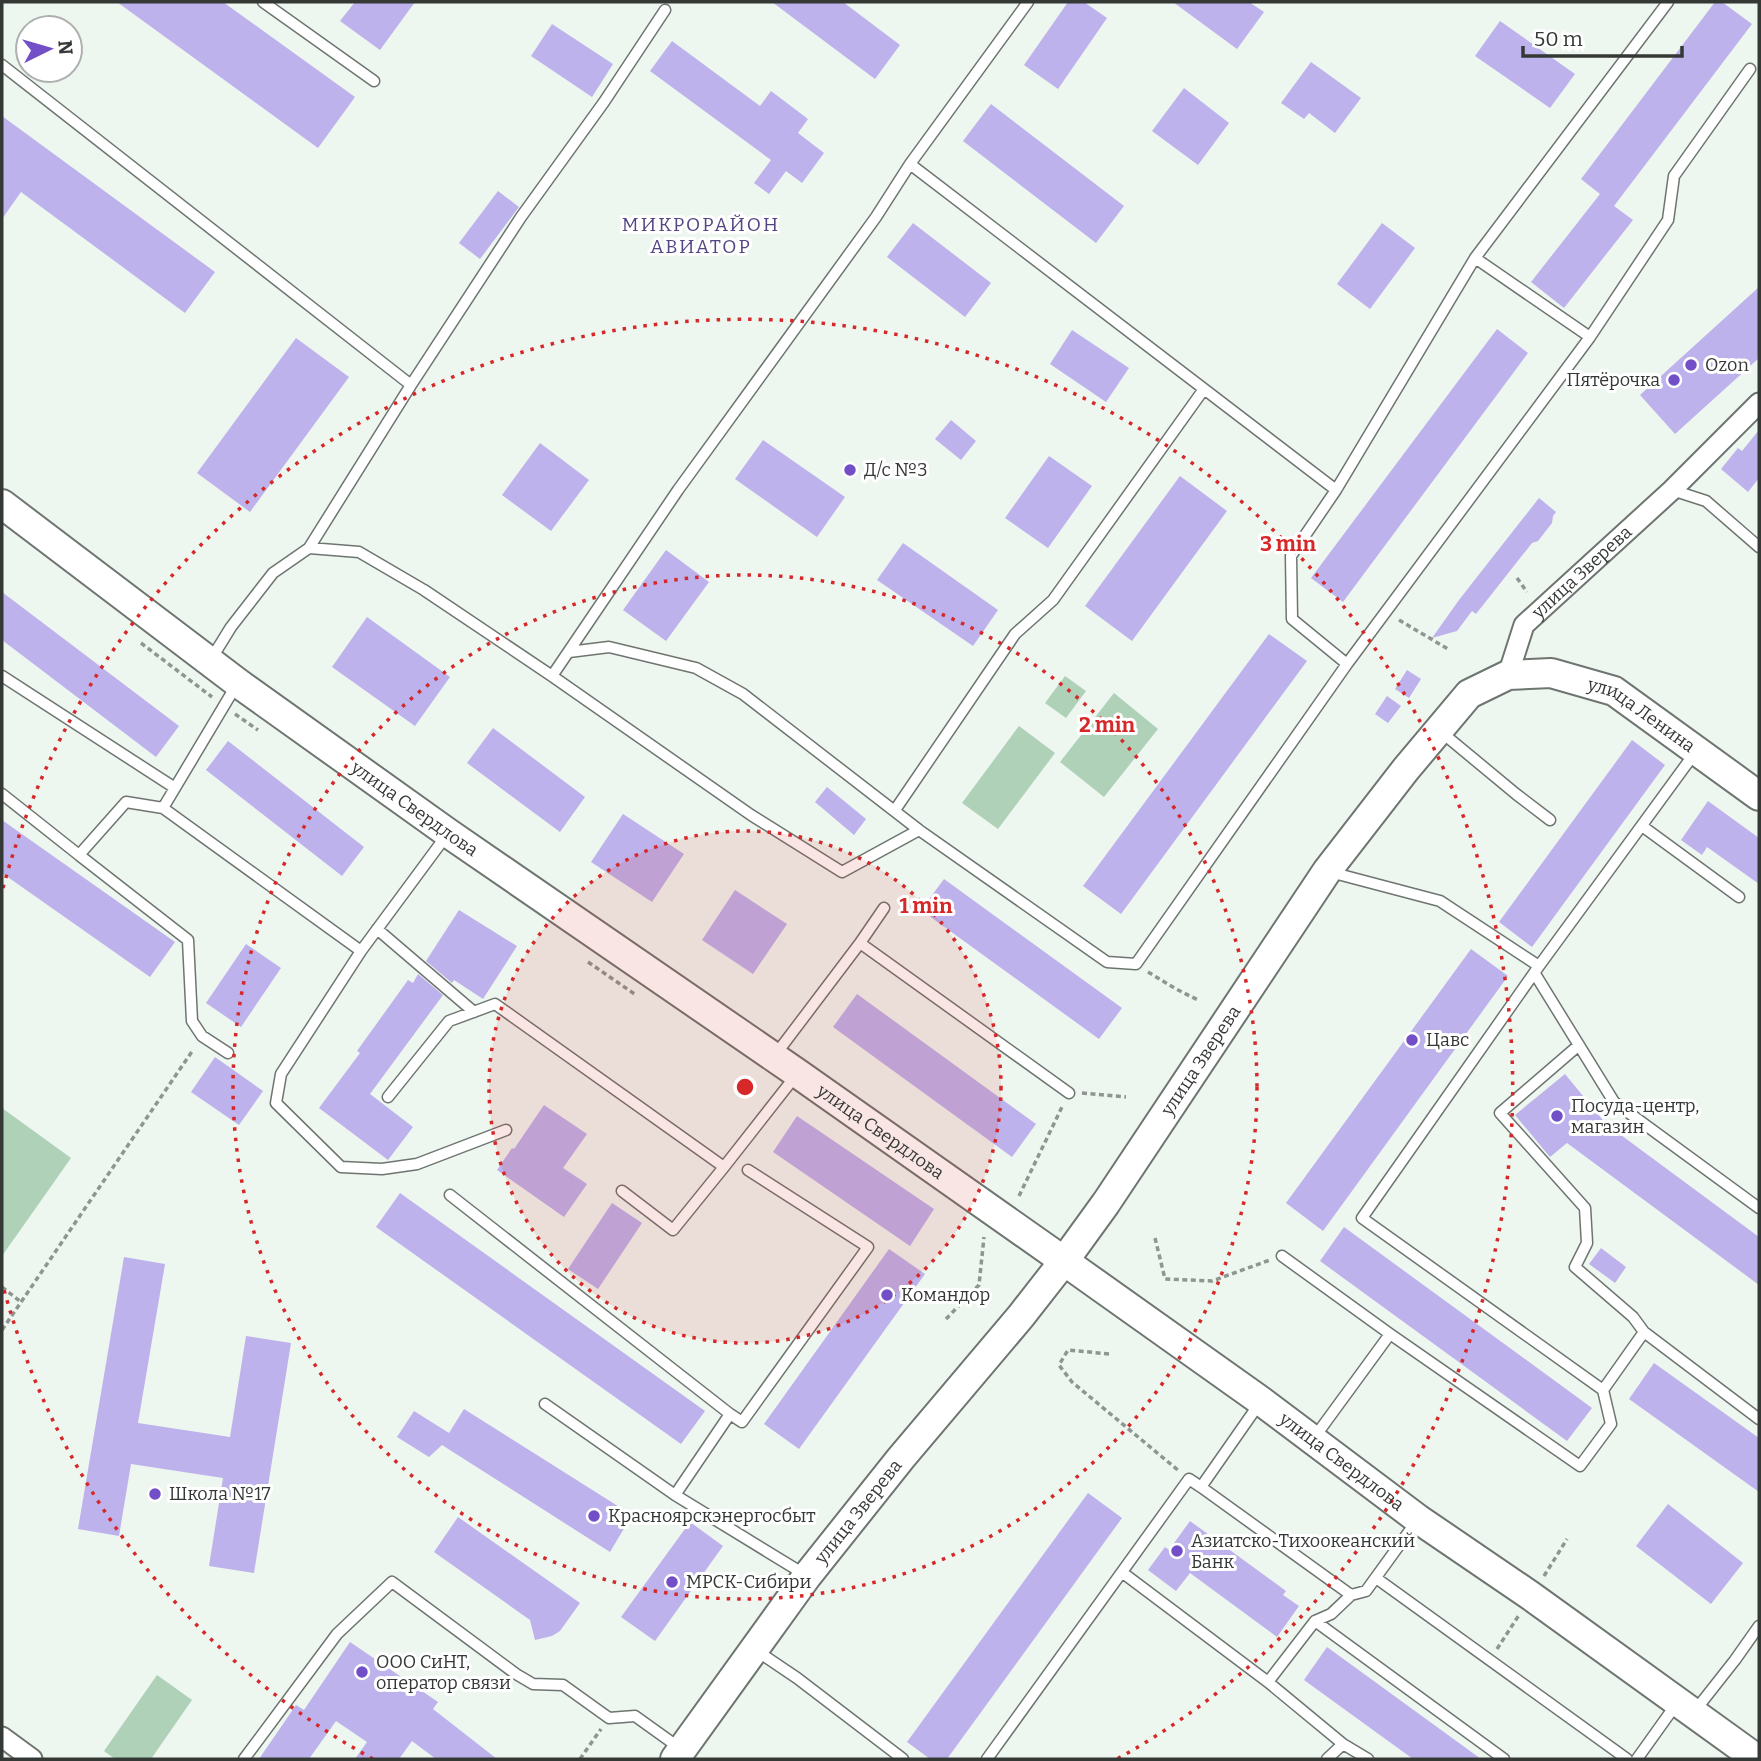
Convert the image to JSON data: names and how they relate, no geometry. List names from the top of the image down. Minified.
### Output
{"streets":{"main road":["улица Зверева","улица Ленина","улица Свердлова"]},"crossings":[["улица Зверева","улица Ленина"],["улица Зверева","улица Свердлова"]],"districts":["МИКРОРАЙОН АВИАТОР"],"places":["Ozon","Пятёрочка","Д/с №3","Цавс","Посуда-центр, магазин","Командор","Школа №17","Красноярскэнергосбыт","Азиатско-Тихоокеанский Банк","МРСК-Сибири","ООО СиНТ, оператор связи"],"scale_bar":"50 m","north":"right","rings":["3 min","2 min","1 min"]}
